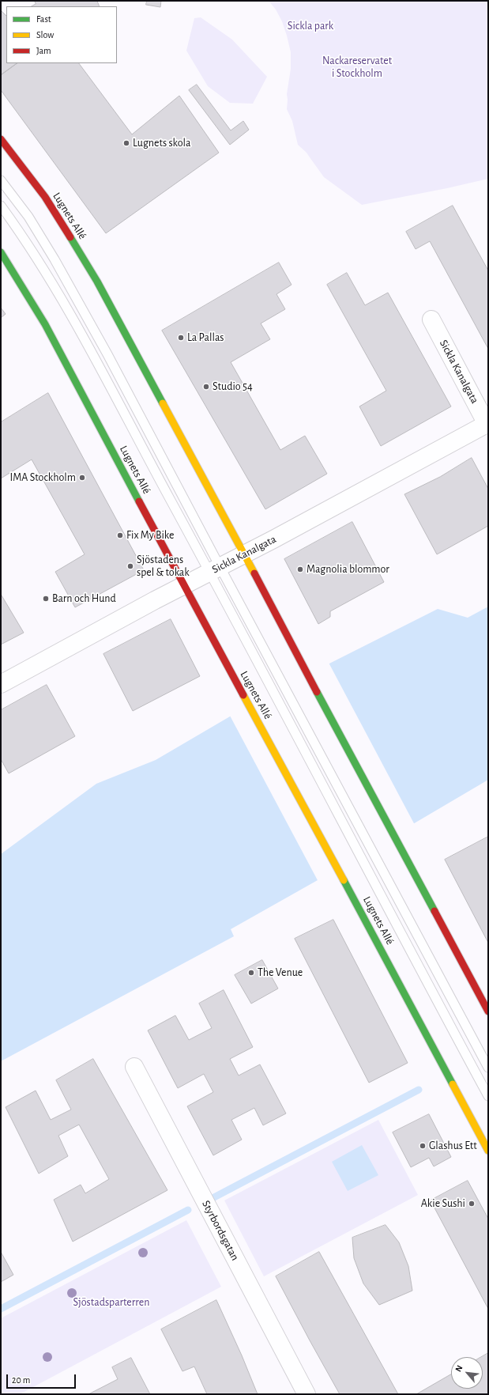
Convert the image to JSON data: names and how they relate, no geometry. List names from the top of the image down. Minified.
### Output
{"streets":{"street":["Lugnets Allé","Sickla Kanalgata","Styrbordsgatan"]},"crossings":[["Lugnets Allé","Sickla Kanalgata"]],"parks":["Sickla park","Nackareservatet i Stockholm","Sjöstadsparterren"],"places":["Lugnets skola","La Pallas","Studio 54","IMA Stockholm","Fix My Bike","Sjöstadens spel & tokak","Magnolia blommor","Barn och Hund","The Venue","Glashus Ett","Akie Sushi"],"legend":["Fast","Slow","Jam"],"scale_bar":"20 m","north":"top left"}
